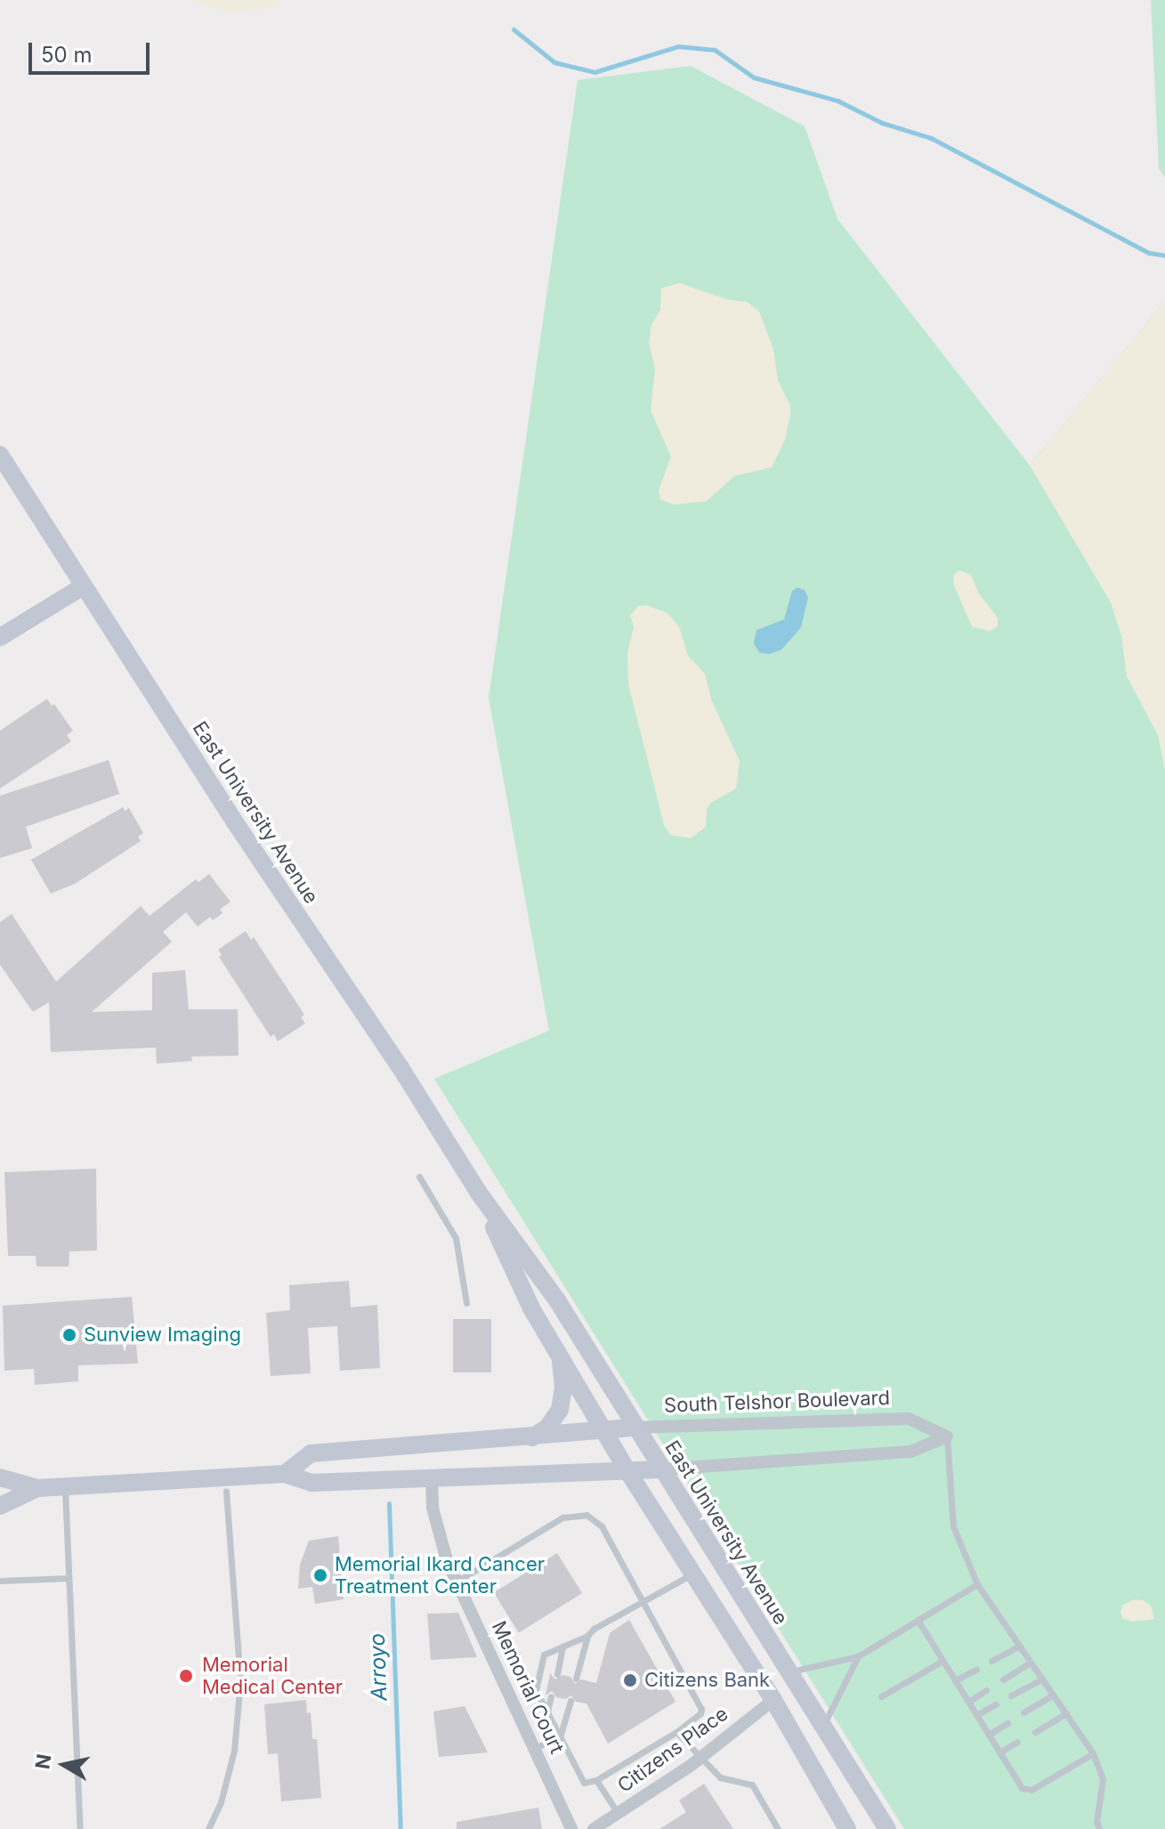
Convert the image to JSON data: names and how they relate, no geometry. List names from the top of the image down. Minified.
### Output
{"streets":{"main road":["East University Avenue","South Telshor Boulevard"],"street":["Memorial Court","Citizens Place"]},"crossings":[["East University Avenue","South Telshor Boulevard"],["East University Avenue","Citizens Place"]],"water":["Arroyo"],"places":["Sunview Imaging","Memorial Ikard Cancer Treatment Center","Memorial Medical Center","Citizens Bank"],"scale_bar":"50 m","north":"left"}
